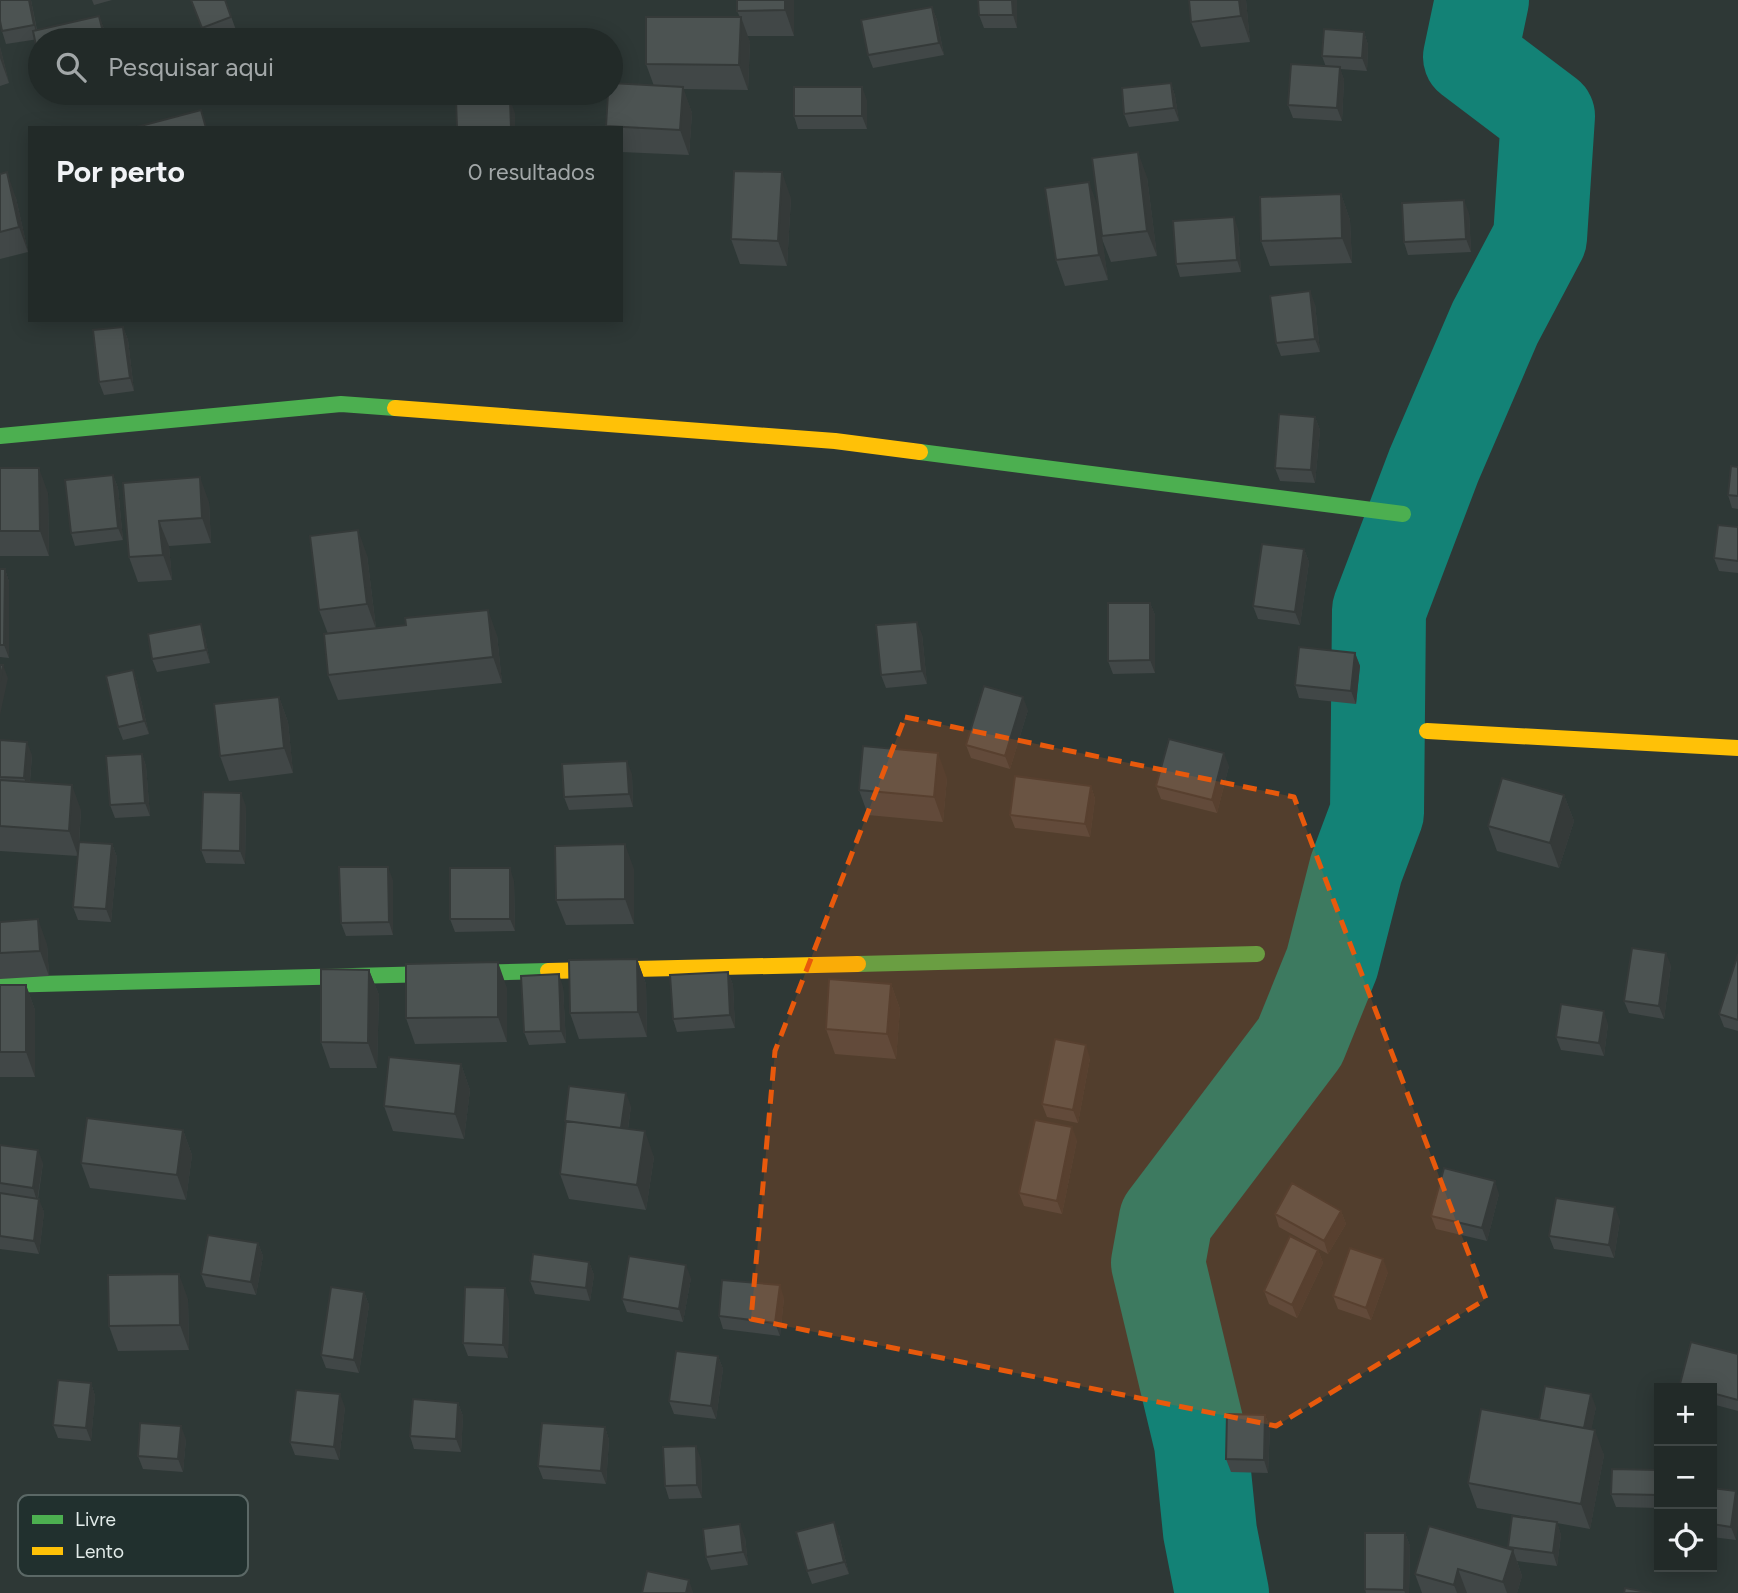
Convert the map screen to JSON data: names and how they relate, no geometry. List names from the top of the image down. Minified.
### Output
{"legend":["Livre","Lento"],"page":{"search":"Pesquisar aqui","heading":["Por perto","0 resultados"],"map_buttons":["+","−"]}}
